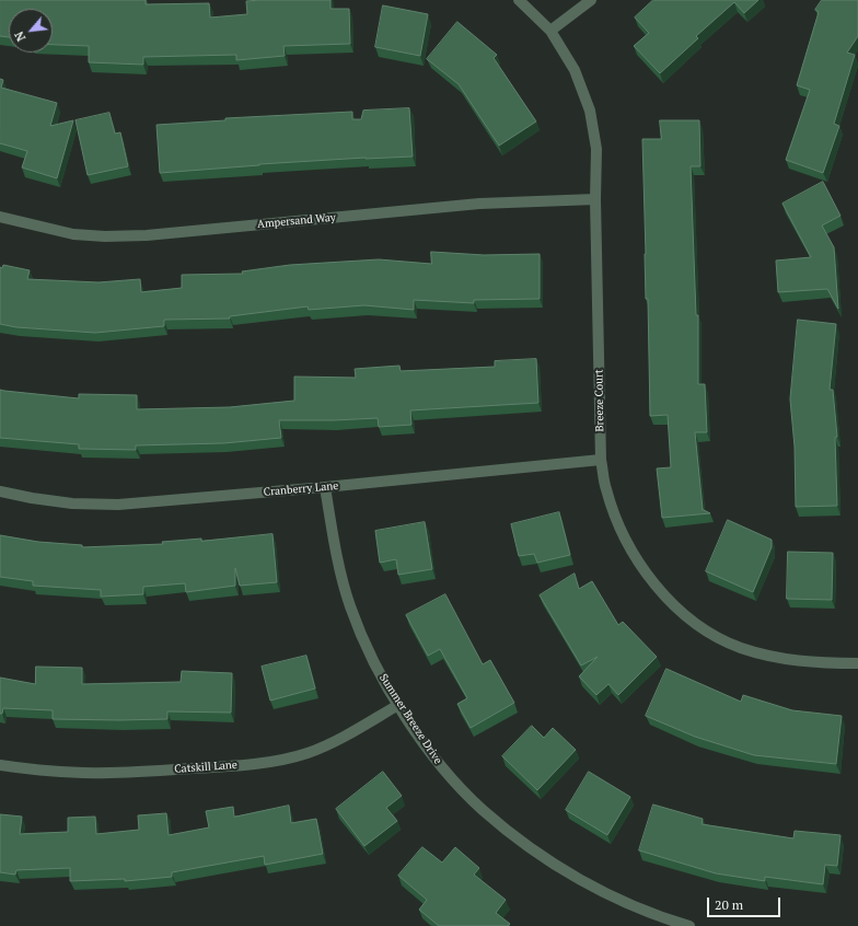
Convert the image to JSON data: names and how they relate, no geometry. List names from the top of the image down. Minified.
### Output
{"streets":{"street":["Ampersand Way","Breeze Court","Cranberry Lane","Summer Breeze Drive","Catskill Lane"]},"crossings":[["Ampersand Way","Breeze Court"],["Breeze Court","Cranberry Lane"],["Cranberry Lane","Summer Breeze Drive"],["Summer Breeze Drive","Catskill Lane"]],"scale_bar":"20 m","north":"bottom left"}
